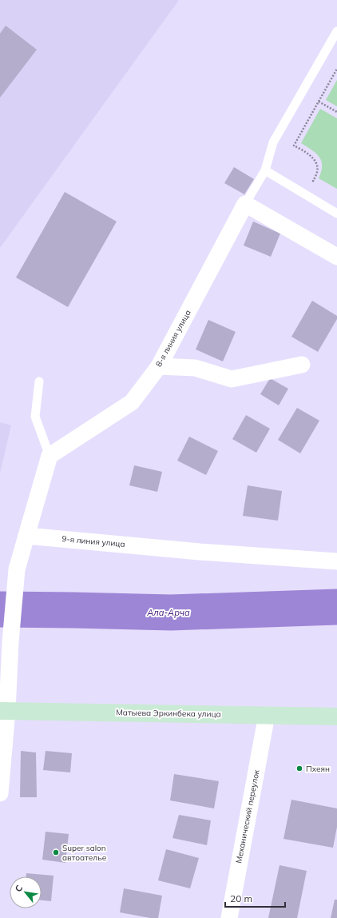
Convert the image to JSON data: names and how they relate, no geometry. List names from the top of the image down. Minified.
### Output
{"streets":{"main road":["Матыева Эркинбека улица"],"street":["8-я линия улица","9-я линия улица","Механический переулок"]},"crossings":[["Матыева Эркинбека улица","Механический переулок"]],"water":["Ала-Арча"],"places":["Пхеян","Super salon автоателье"],"scale_bar":"20 m","north":"top left"}
